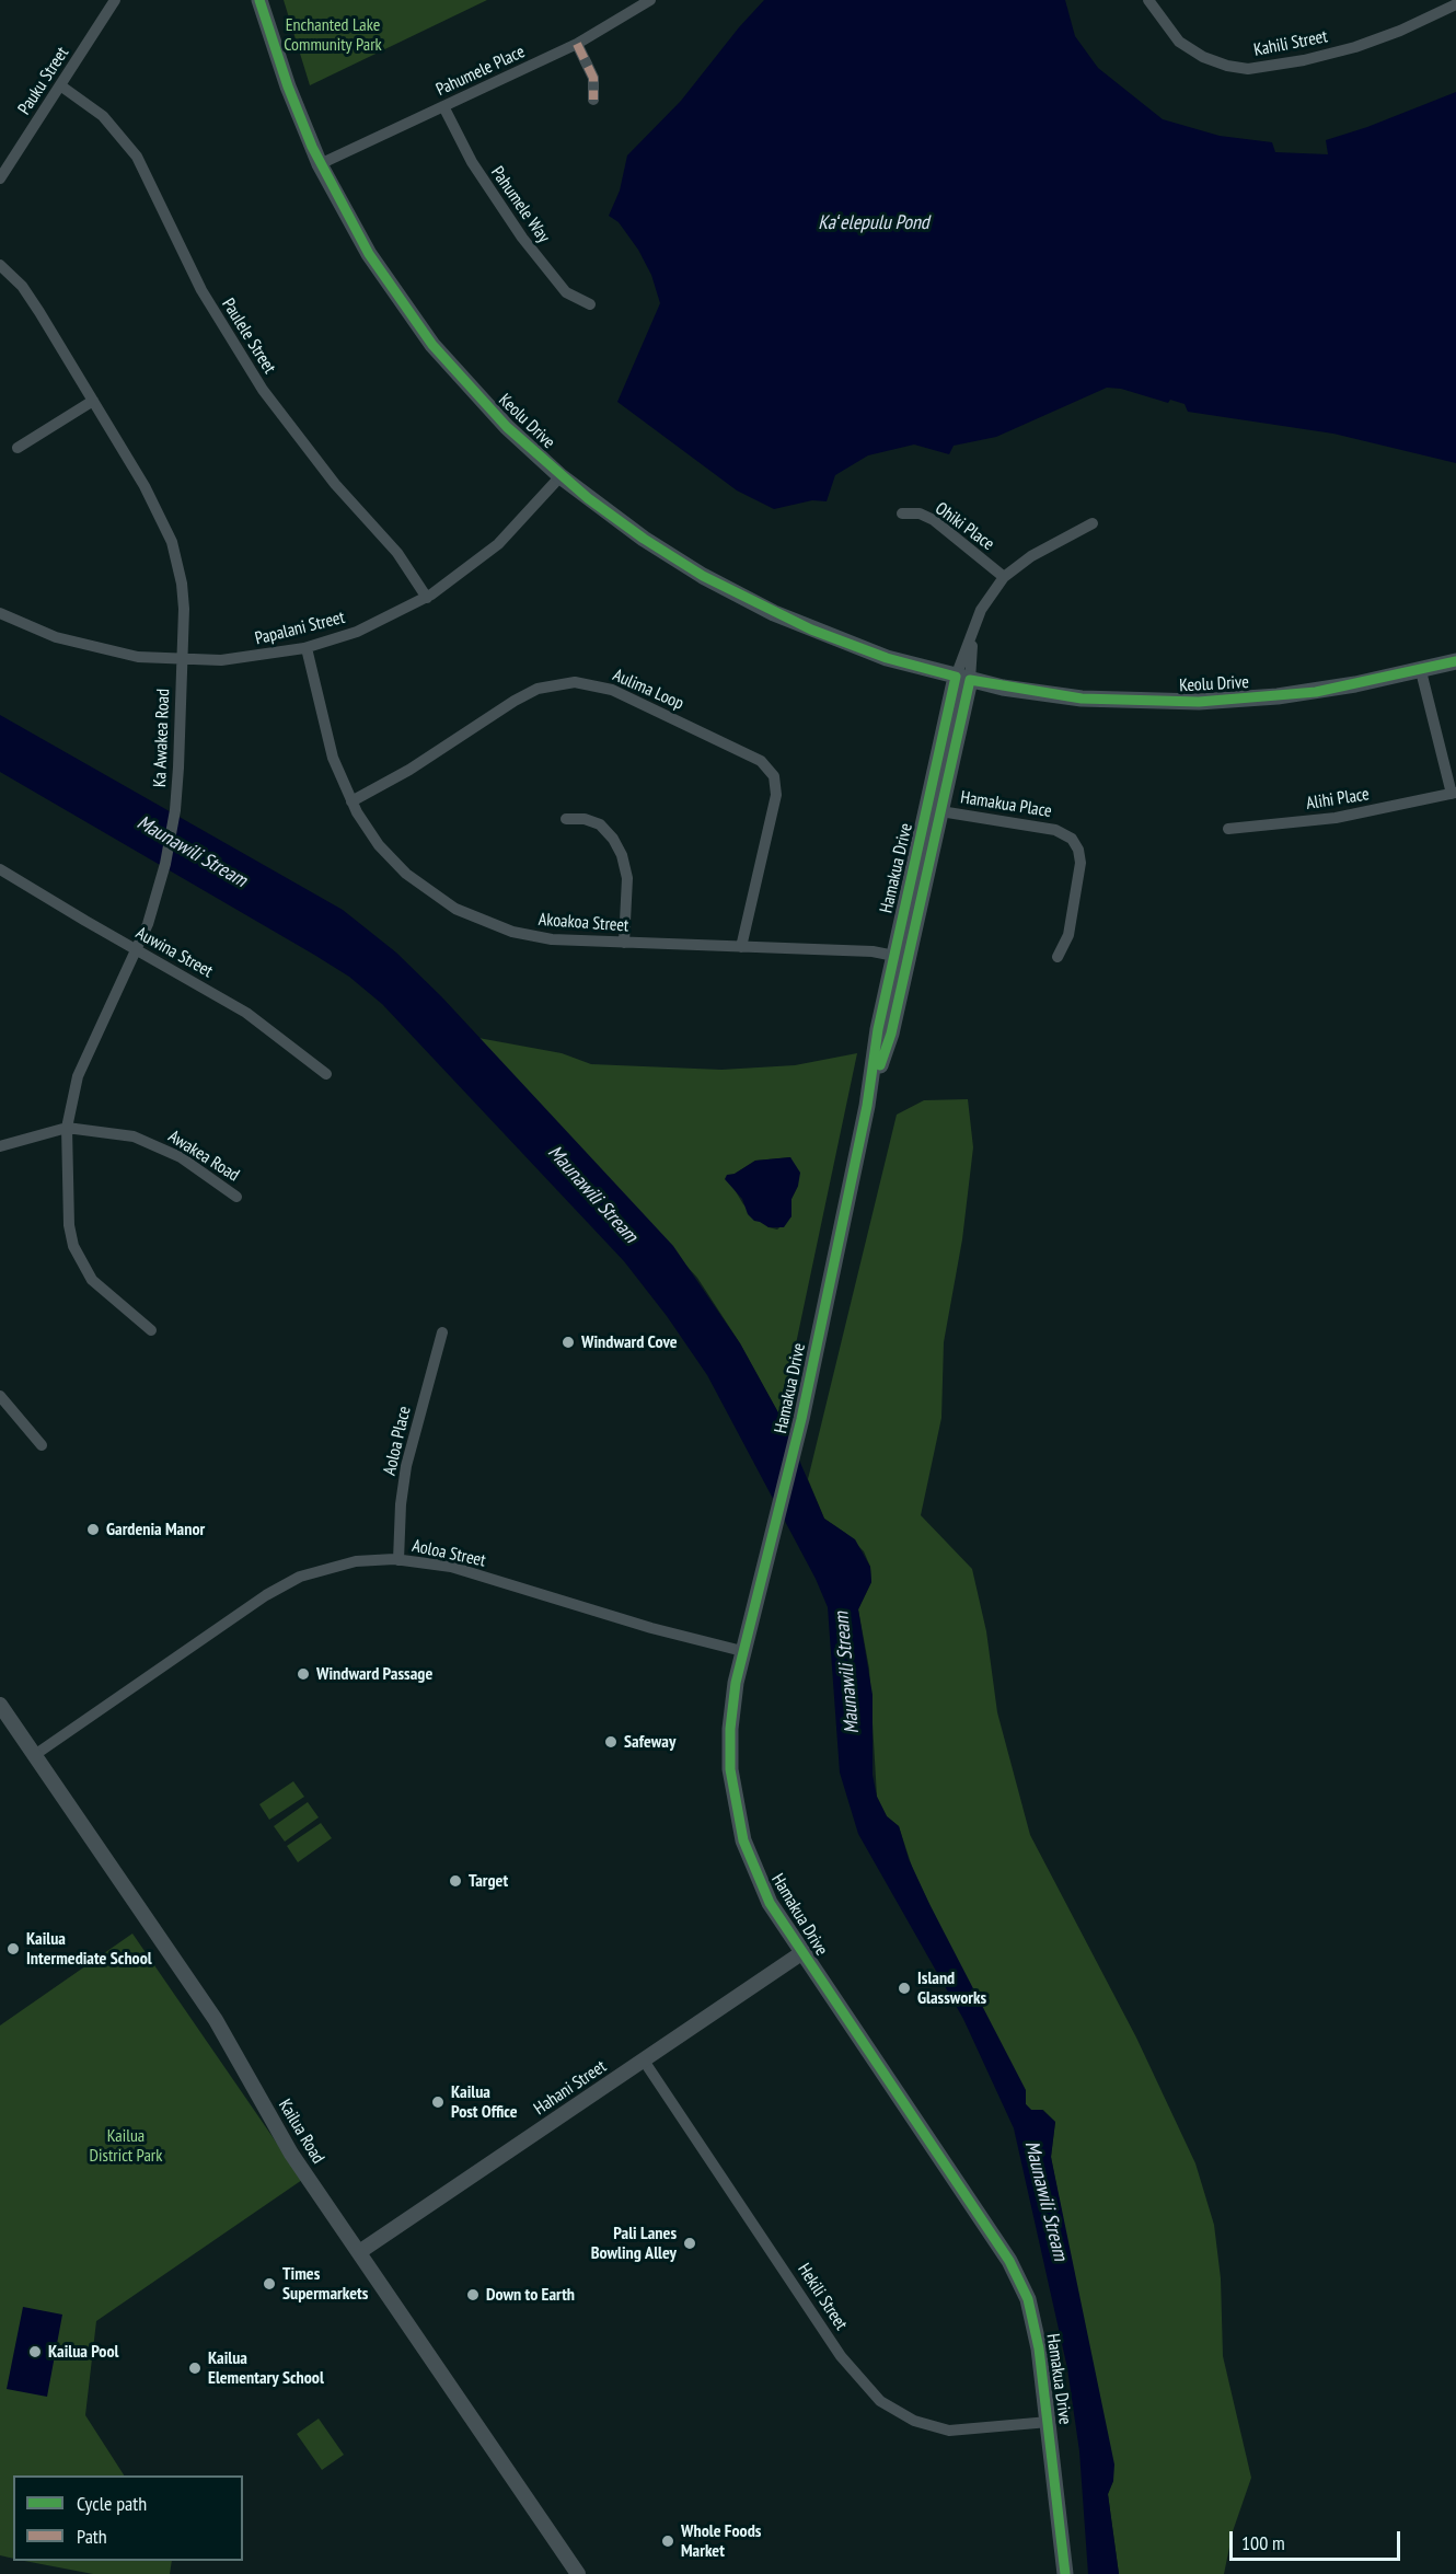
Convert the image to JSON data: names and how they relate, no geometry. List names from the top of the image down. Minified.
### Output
{"streets":{"main road":["Keolu Drive","Hamakua Drive"],"street":["Kahili Street","Pahumele Place","Pauku Street","Pahumele Way","Paulele Street","Ohiki Place","Papalani Street","Aulima Loop","Ka Awakea Road","Alihi Place","Hamakua Place","Akoakoa Street","Auwina Street","Awakea Road","Aoloa Place","Aoloa Street","Hahani Street","Kailua Road","Hekili Street"]},"crossings":[["Pahumele Place","Pahumele Way"],["Pahumele Place","Keolu Drive"],["Pauku Street","Paulele Street"],["Paulele Street","Papalani Street"],["Keolu Drive","Papalani Street"],["Keolu Drive","Alihi Place"],["Keolu Drive","Hamakua Drive"],["Ohiki Place","Hamakua Drive"],["Papalani Street","Ka Awakea Road"],["Papalani Street","Akoakoa Street"],["Aulima Loop","Akoakoa Street"],["Ka Awakea Road","Auwina Street"],["Ka Awakea Road","Awakea Road"],["Hamakua Place","Hamakua Drive"],["Hamakua Drive","Akoakoa Street"],["Hamakua Drive","Aoloa Street"],["Hamakua Drive","Hahani Street"],["Hamakua Drive","Hekili Street"],["Aoloa Place","Aoloa Street"],["Aoloa Street","Kailua Road"],["Hahani Street","Kailua Road"],["Hahani Street","Hekili Street"]],"water":["Kaʻelepulu Pond","Maunawili Stream"],"parks":["Enchanted Lake Community Park","Kailua District Park"],"places":["Windward Cove","Gardenia Manor","Windward Passage","Safeway","Target","Kailua Intermediate School","Island Glassworks","Kailua Post Office","Pali Lanes Bowling Alley","Times Supermarkets","Down to Earth","Kailua Pool","Kailua Elementary School","Whole Foods Market"],"legend":["Cycle path","Path"],"scale_bar":"100 m"}
